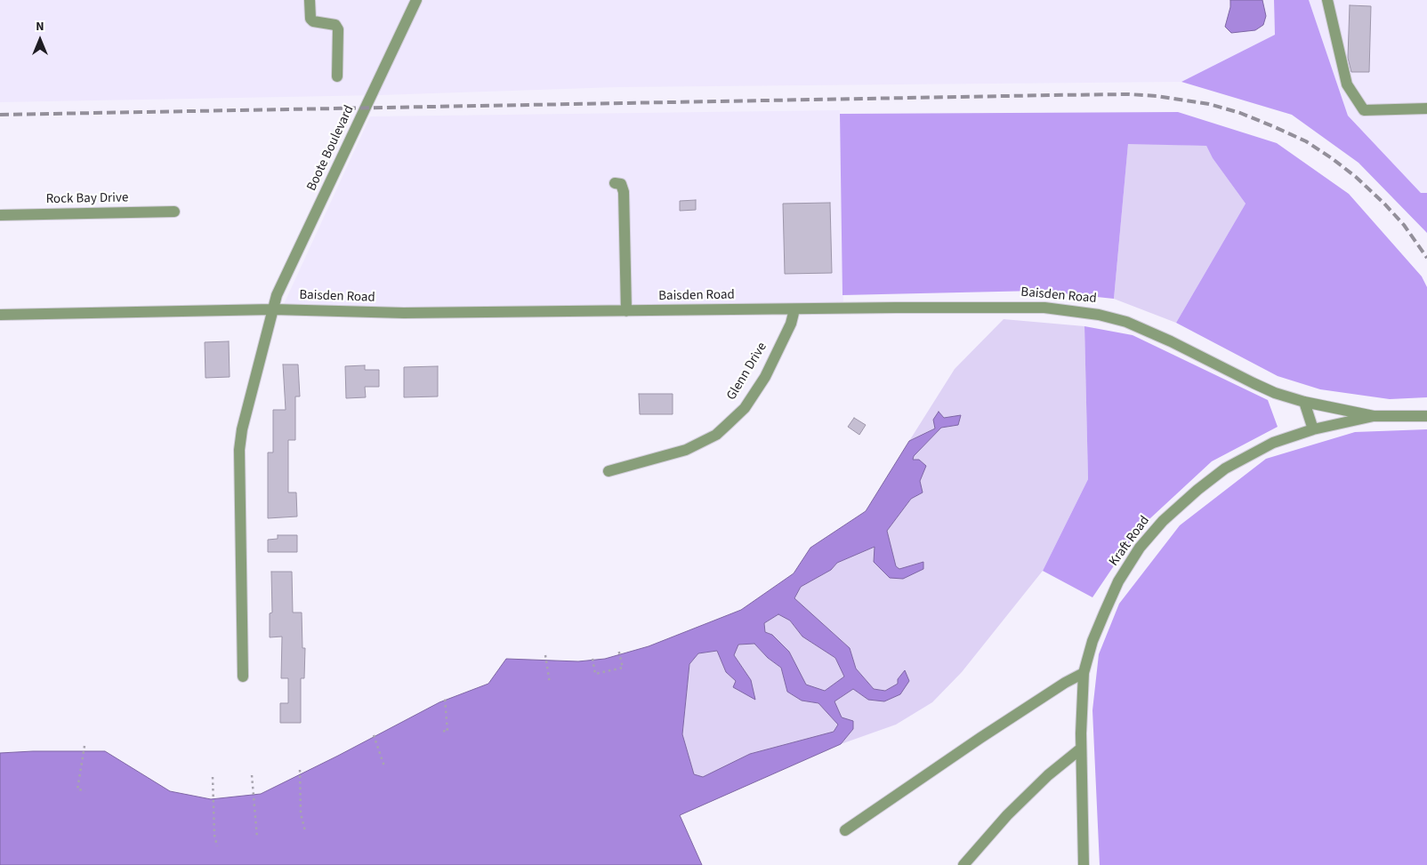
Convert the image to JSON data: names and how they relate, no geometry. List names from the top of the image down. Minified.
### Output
{"streets":{"street":["Boote Boulevard","Rock Bay Drive","Baisden Road","Glenn Drive","Kraft Road"]},"crossings":[["Boote Boulevard","Baisden Road"],["Baisden Road","Glenn Drive"],["Baisden Road","Kraft Road"]],"north":"top"}
